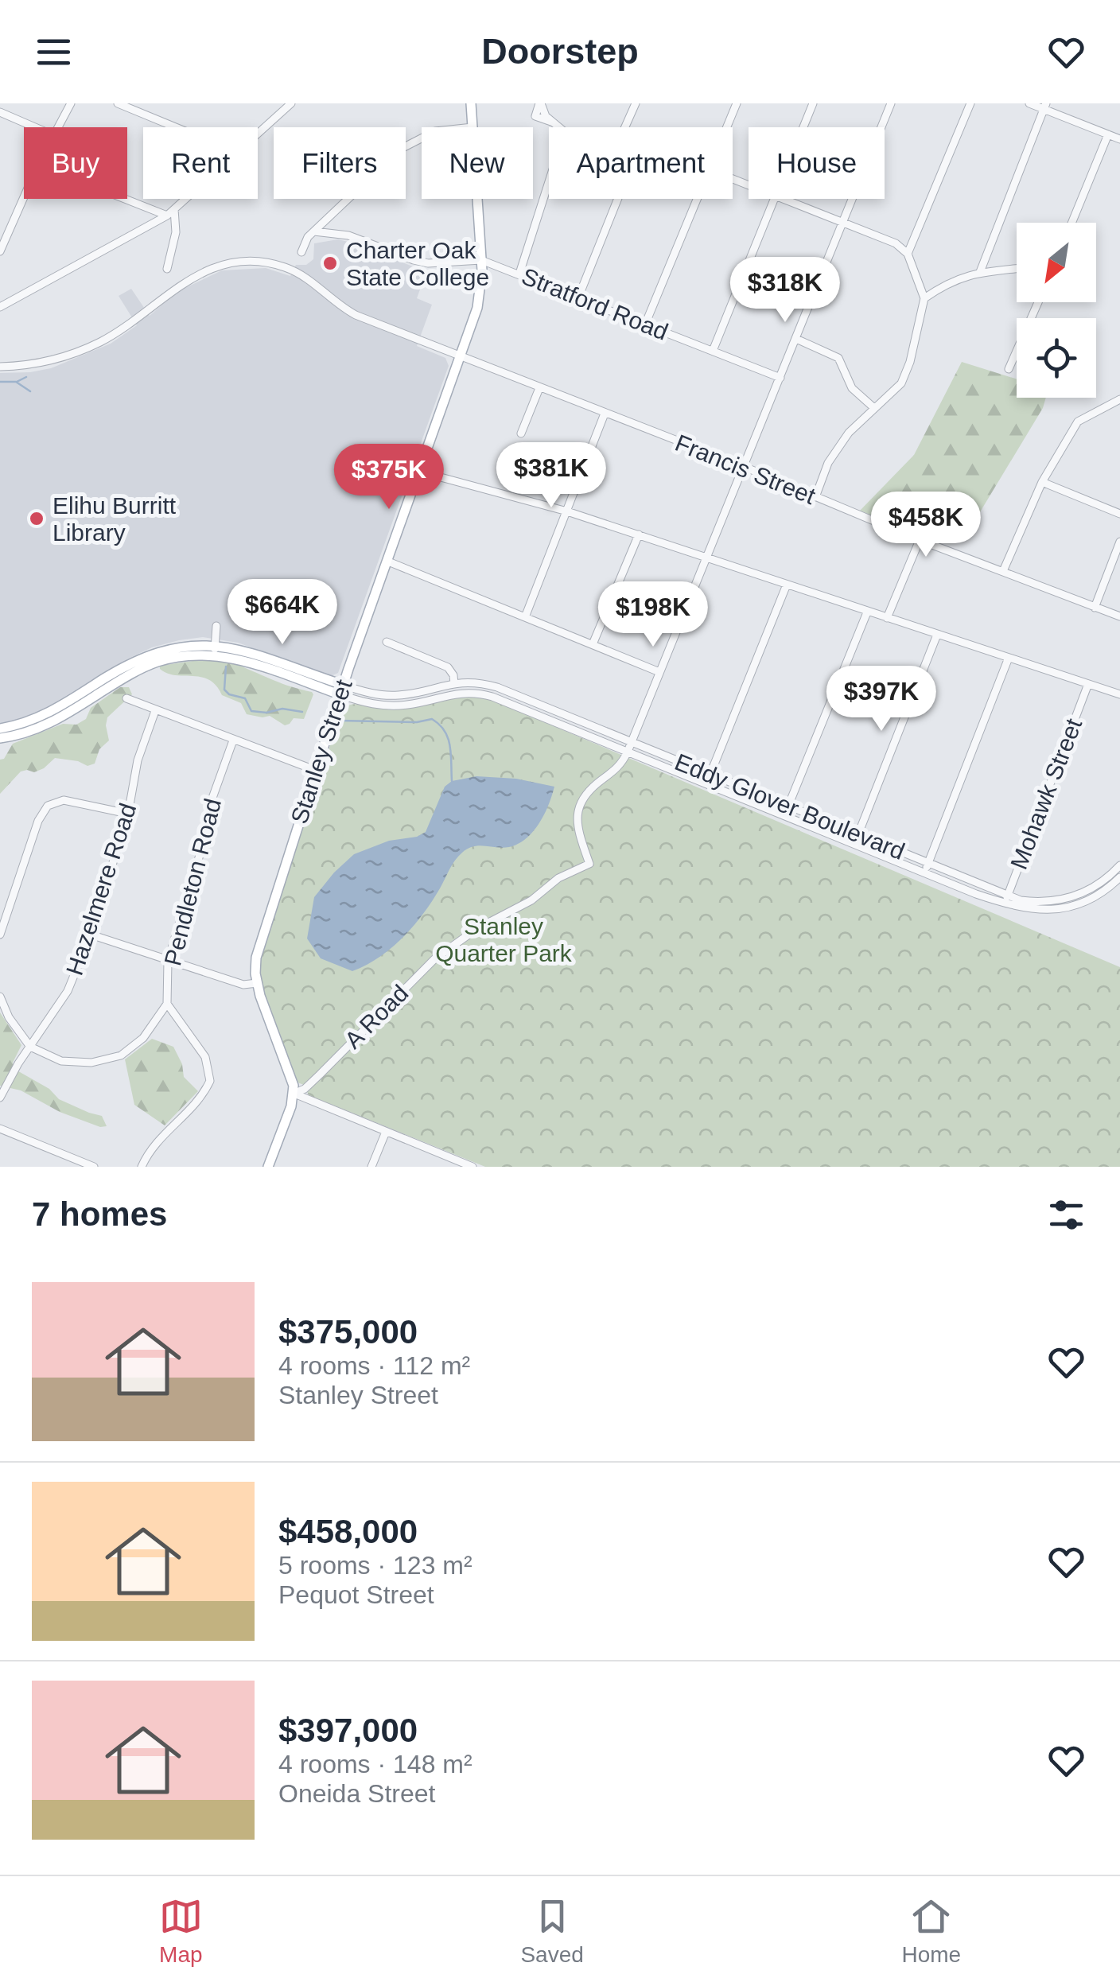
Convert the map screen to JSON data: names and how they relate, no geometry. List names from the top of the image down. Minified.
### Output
{"streets":{"main road":["Stanley Street"],"street":["Stratford Road","Francis Street","Mohawk Street","Eddy Glover Boulevard","Pendleton Road","Hazelmere Road","A Road"]},"crossings":[["Stratford Road","Stanley Street"],["Francis Street","Stanley Street"],["Stanley Street","Eddy Glover Boulevard"],["Stanley Street","A Road"],["Mohawk Street","Eddy Glover Boulevard"],["Eddy Glover Boulevard","A Road"]],"parks":["Stanley Quarter Park"],"places":["Charter Oak State College","Elihu Burritt Library"],"north":"bottom left","page":{"header":"Doorstep","chip":["Buy","Rent","Filters","New","Apartment","House"],"price":["$318K","$381K","$375K","$458K","$664K","$198K","$397K"],"heading":"7 homes","list":[{"name":"$375,000","note":"4 rooms · 112 m² · Stanley Street"},{"name":"$458,000","note":"5 rooms · 123 m² · Pequot Street"},{"name":"$397,000","note":"4 rooms · 148 m² · Oneida Street"}],"tabs":["Map","Saved","Home"]}}
